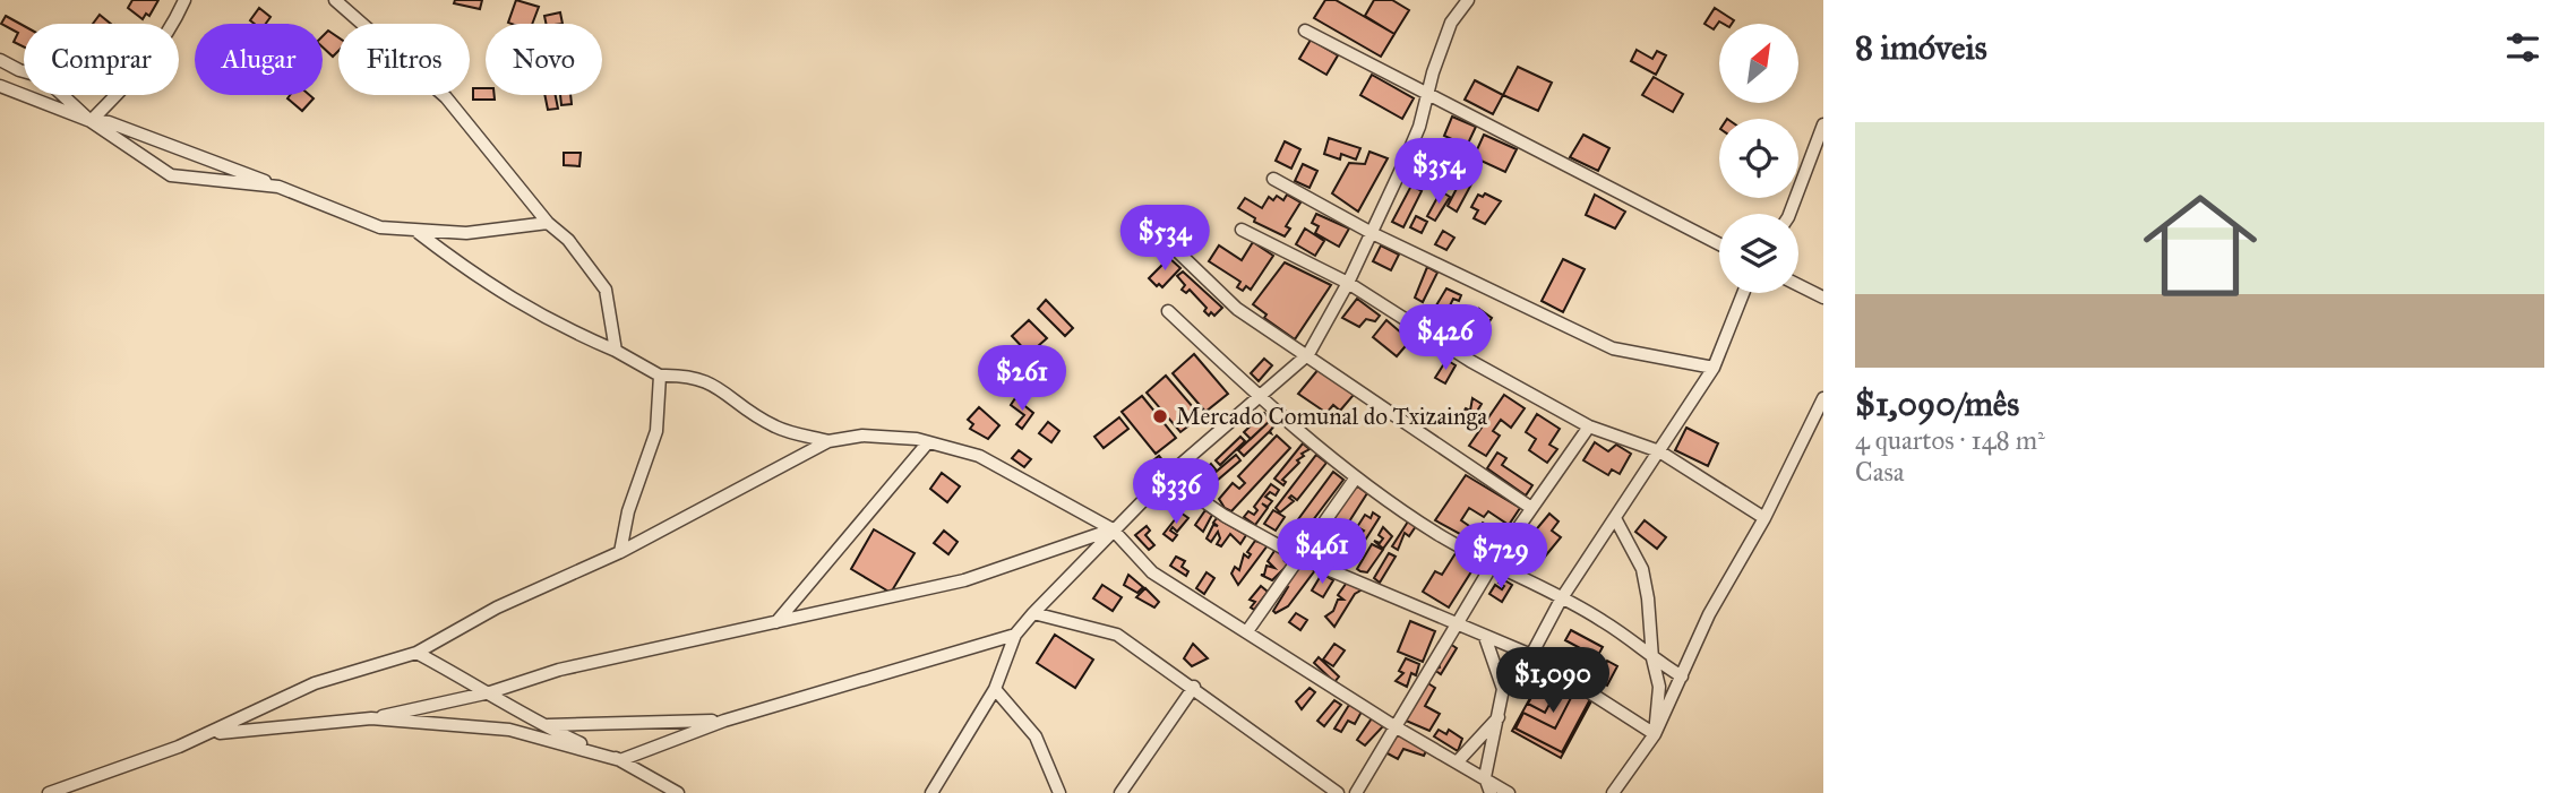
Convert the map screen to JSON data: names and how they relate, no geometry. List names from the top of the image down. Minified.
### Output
{"places":["Mercado Comunal do Txizainga"],"north":"top right","page":{"heading":"8 imóveis","chip":["Comprar","Alugar","Filtros","Novo"],"list":[{"name":"$1,090/mês","note":"4 quartos · 148 m² · Casa"}],"price":["$354","$534","$426","$261","$336","$461","$729","$1,090"]}}
